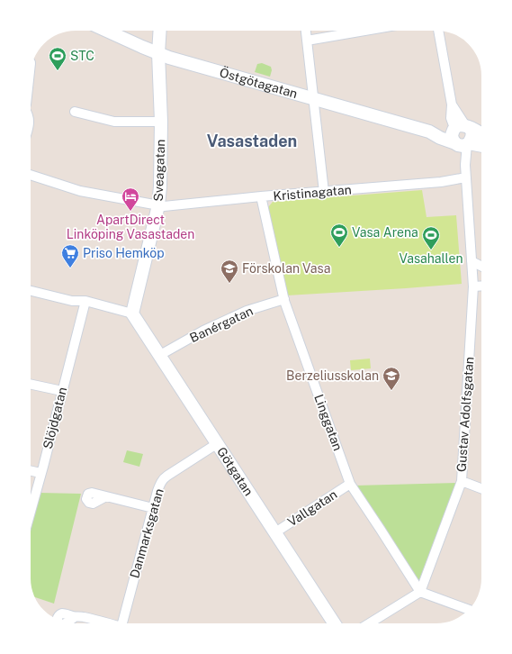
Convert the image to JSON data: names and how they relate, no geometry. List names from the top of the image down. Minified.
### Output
{"streets":{"street":["Östgötagatan","Sveagatan","Kristinagatan","Banérgatan","Gustav Adolfsgatan","Slöjdgatan","Linggatan","Götgatan","Vallgatan","Danmarksgatan"]},"crossings":[["Östgötagatan","Sveagatan"],["Östgötagatan","Gustav Adolfsgatan"],["Sveagatan","Kristinagatan"],["Sveagatan","Götgatan"],["Kristinagatan","Gustav Adolfsgatan"],["Kristinagatan","Linggatan"],["Banérgatan","Linggatan"],["Banérgatan","Götgatan"],["Gustav Adolfsgatan","Linggatan"],["Linggatan","Vallgatan"],["Götgatan","Vallgatan"],["Götgatan","Danmarksgatan"]],"districts":["Vasastaden"],"places":{"sports":["STC","Vasa Arena","Vasahallen"],"hotel":["ApartDirect Linköping Vasastaden"],"supermarket":["Priso Hemköp"],"school or university":["Förskolan Vasa","Berzeliusskolan"]}}
